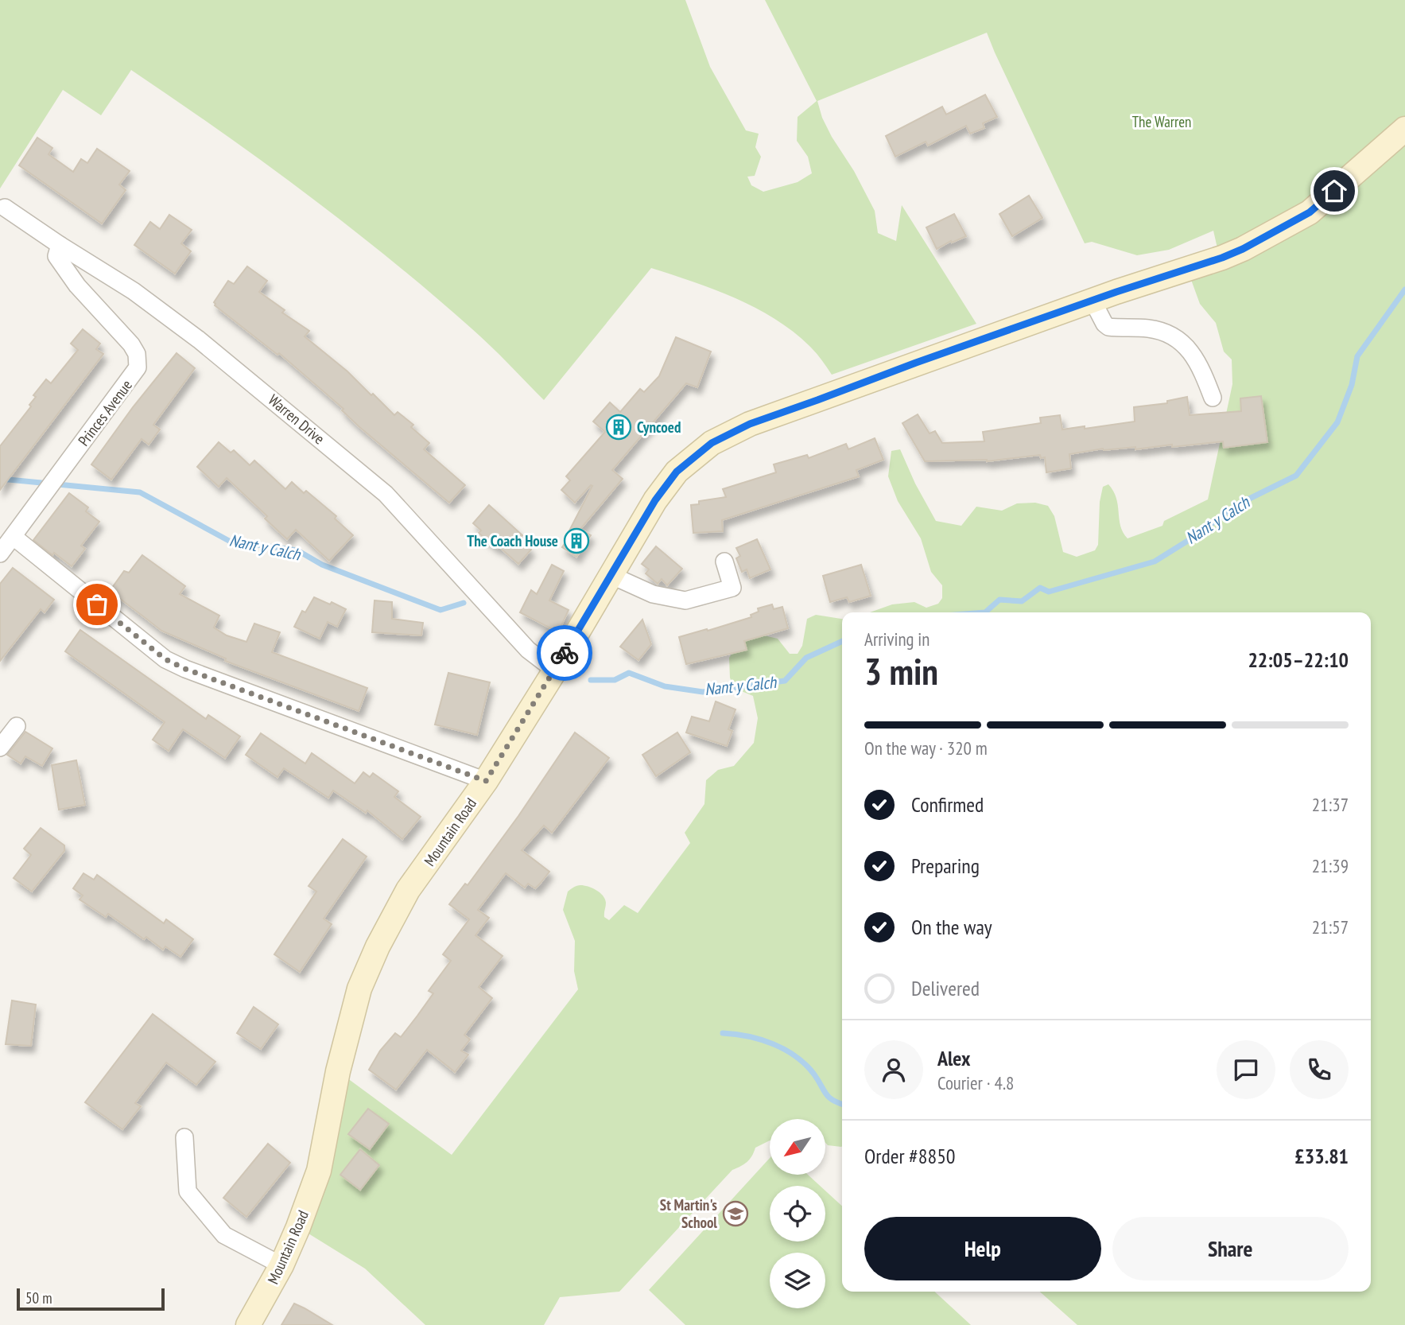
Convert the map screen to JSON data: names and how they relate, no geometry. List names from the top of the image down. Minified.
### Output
{"streets":{"main road":["Mountain Road"],"street":["Princes Avenue","Warren Drive"]},"crossings":[["Princes Avenue","Warren Drive"],["Warren Drive","Mountain Road"]],"water":["Nant y Calch"],"parks":["The Warren"],"places":{"building":["Cyncoed","The Coach House"],"school or university":["St Martin's School"]},"scale_bar":"50 m","north":"bottom left","page":{"heading":["3 min","Arriving in","22:05–22:10"],"panel":["Alex","Courier · 4.8","Order #8850","£33.81"],"bar":"On the way · 320 m","list":[["Confirmed","21:37"],["Preparing","21:39"],["On the way","21:57"],"Delivered"],"buttons":["Help","Share"],"scale":"50 m"}}
